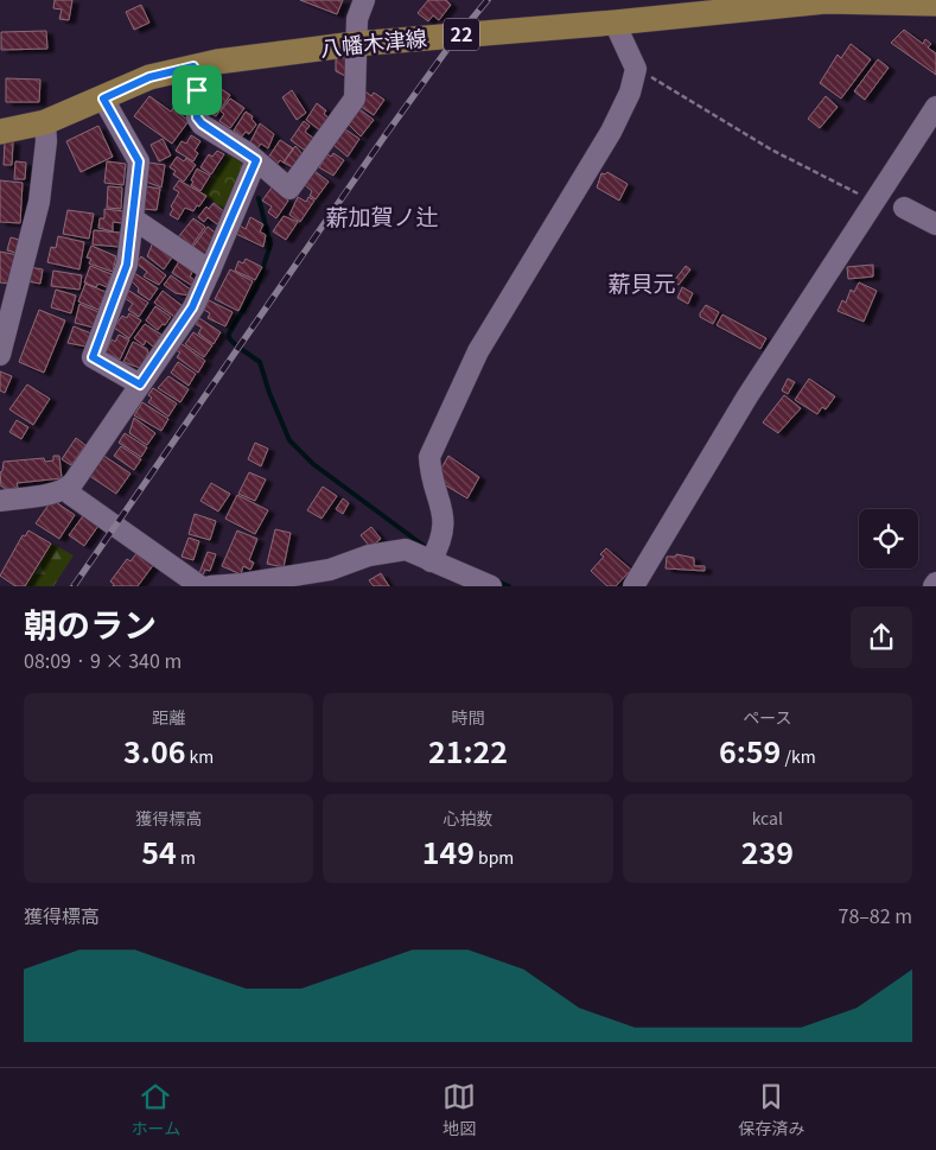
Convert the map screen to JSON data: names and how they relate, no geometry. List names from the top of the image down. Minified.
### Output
{"streets":{"main road":["22","八幡木津線"]},"districts":["薪加賀ノ辻","薪貝元"],"page":{"heading":["朝のラン","08:09 · 9 × 340 m"],"stats":[["距離","3.06 km"],["時間","21:22"],["ペース","6:59 /km"],["獲得標高","54 m"],["心拍数","149 bpm"],["kcal","239"]],"chart":["獲得標高","78–82 m"],"tabs":["ホーム","地図","保存済み"]}}
